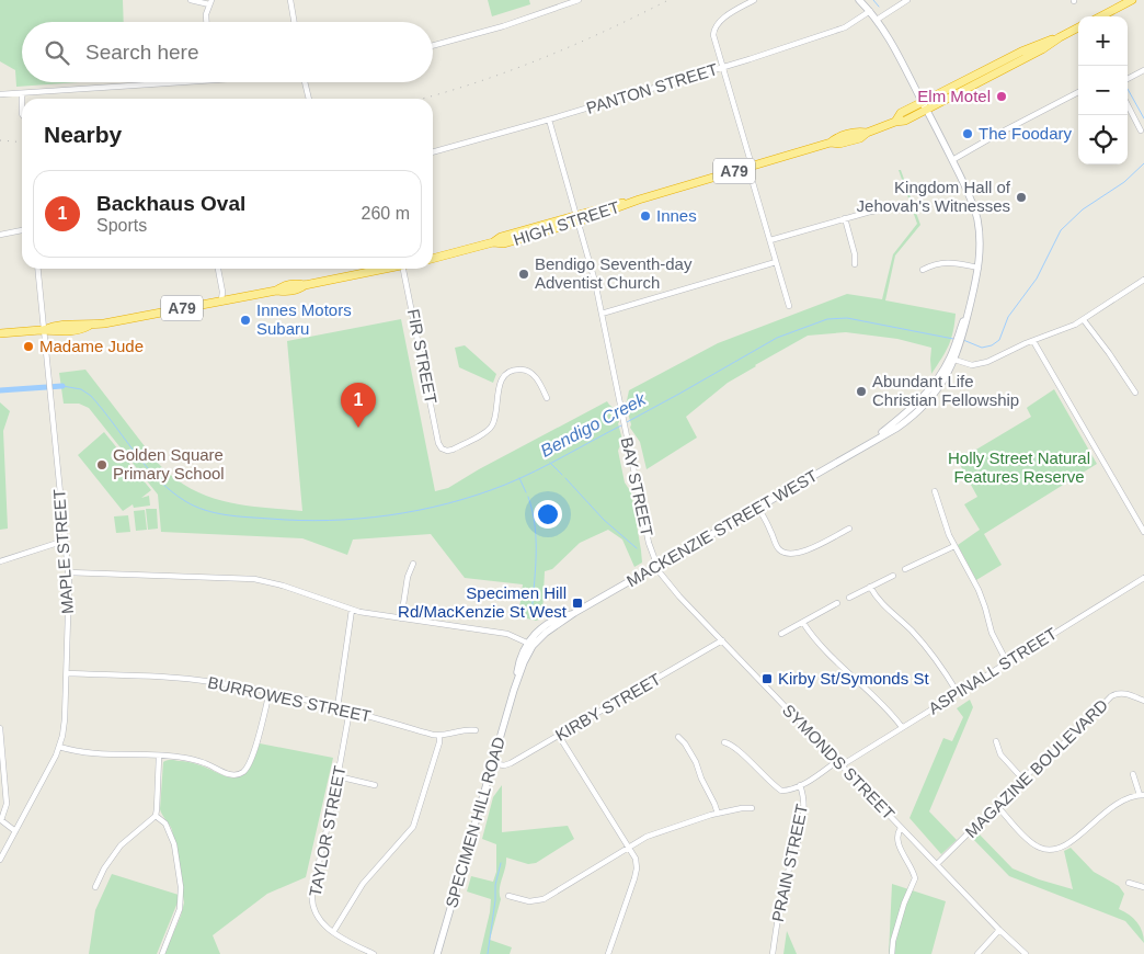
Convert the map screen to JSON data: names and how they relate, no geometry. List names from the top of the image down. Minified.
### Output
{"streets":{"highway":["A79","HIGH STREET"],"main road":["MACKENZIE STREET WEST","SPECIMEN HILL ROAD"],"street":["PANTON STREET","FIR STREET","BAY STREET","MAPLE STREET","ASPINALL STREET","BURROWES STREET","KIRBY STREET","SYMONDS STREET","MAGAZINE BOULEVARD","TAYLOR STREET","PRAIN STREET"]},"crossings":[["PANTON STREET","BAY STREET"],["PANTON STREET","MACKENZIE STREET WEST"],["A79","MAPLE STREET"],["HIGH STREET","BAY STREET"],["HIGH STREET","MACKENZIE STREET WEST"],["BAY STREET","MACKENZIE STREET WEST"],["BAY STREET","SYMONDS STREET"],["MACKENZIE STREET WEST","SYMONDS STREET"],["MACKENZIE STREET WEST","SPECIMEN HILL ROAD"],["MAPLE STREET","BURROWES STREET"],["ASPINALL STREET","SYMONDS STREET"],["ASPINALL STREET","PRAIN STREET"],["BURROWES STREET","TAYLOR STREET"],["KIRBY STREET","SYMONDS STREET"],["KIRBY STREET","SPECIMEN HILL ROAD"],["SYMONDS STREET","MAGAZINE BOULEVARD"],["SYMONDS STREET","PRAIN STREET"]],"water":["Bendigo Creek"],"parks":["Holly Street Natural Features Reserve"],"places":{"other":["Elm Motel","The Foodary","Kingdom Hall of Jehovah's Witnesses","Innes","Bendigo Seventh-day Adventist Church","Innes Motors Subaru","Madame Jude","Abundant Life Christian Fellowship","Golden Square Primary School"],"transit":["Specimen Hill Rd/MacKenzie St West","Kirby St/Symonds St"]},"page":{"map_buttons":["+","−"],"search":"Search here","heading":"Nearby","list":[{"mark":"1","name":"Backhaus Oval","note":"Sports","value":"260 m"}],"pins":"1"}}
